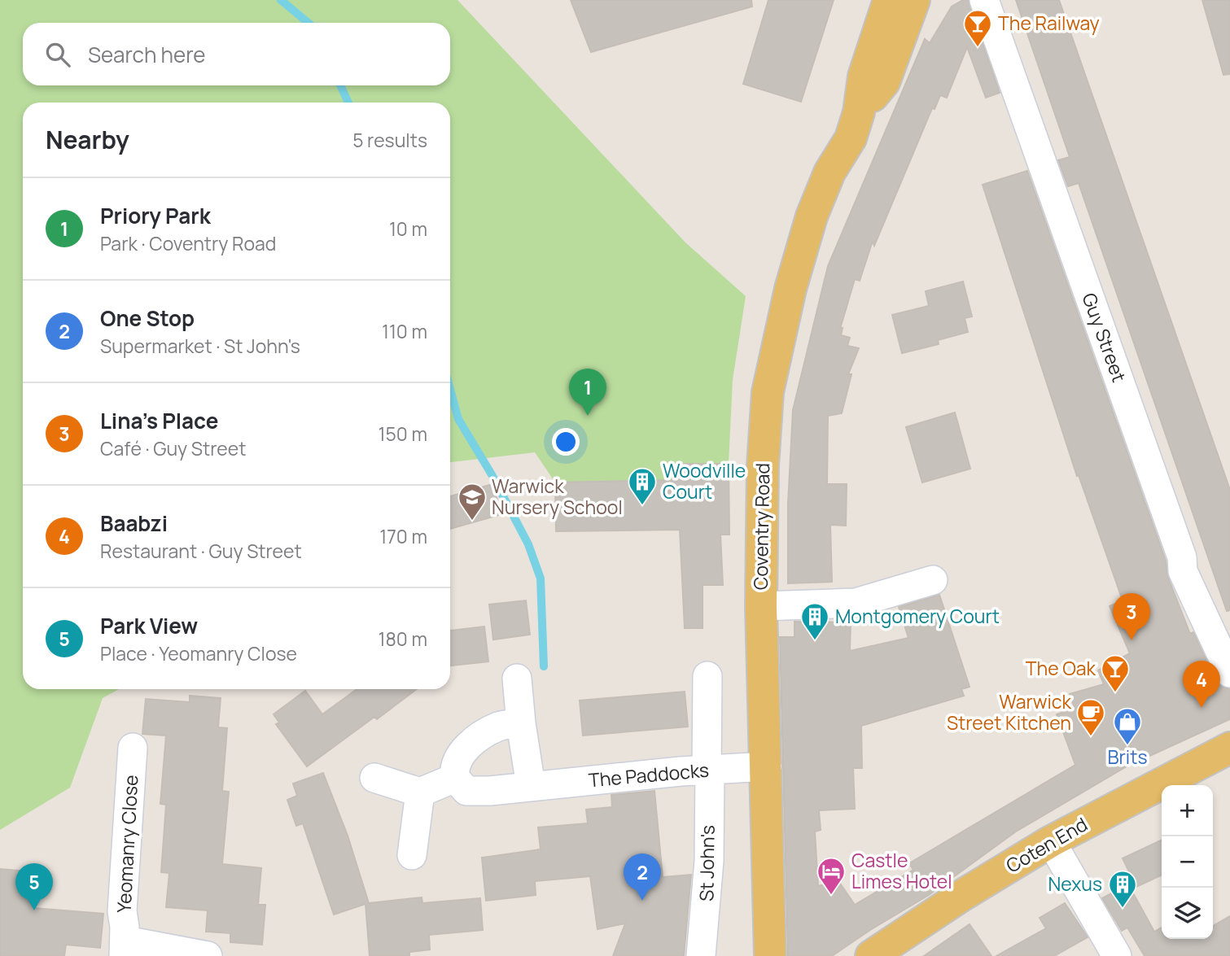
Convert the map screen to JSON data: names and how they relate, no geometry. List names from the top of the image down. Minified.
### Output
{"streets":{"main road":["Coventry Road","Coten End"],"street":["Guy Street","The Paddocks","Yeomanry Close","St John's"]},"crossings":[["Coventry Road","The Paddocks"],["The Paddocks","St John's"]],"places":{"bar":["The Railway","The Oak"],"building":["Woodville Court","Montgomery Court","Nexus"],"school or university":["Warwick Nursery School"],"cafe":["Warwick Street Kitchen"],"shop":["Brits"],"hotel":["Castle Limes Hotel"]},"page":{"search":"Search here","heading":["Nearby","5 results"],"list":[{"mark":"1","name":"Priory Park","note":"Park · Coventry Road","value":"10 m"},{"mark":"2","name":"One Stop","note":"Supermarket · St John's","value":"110 m"},{"mark":"3","name":"Lina's Place","note":"Café · Guy Street","value":"150 m"},{"mark":"4","name":"Baabzi","note":"Restaurant · Guy Street","value":"170 m"},{"mark":"5","name":"Park View","note":"Place · Yeomanry Close","value":"180 m"}],"pins":["1","3","4","2","5"],"map_buttons":["+","−"]}}
